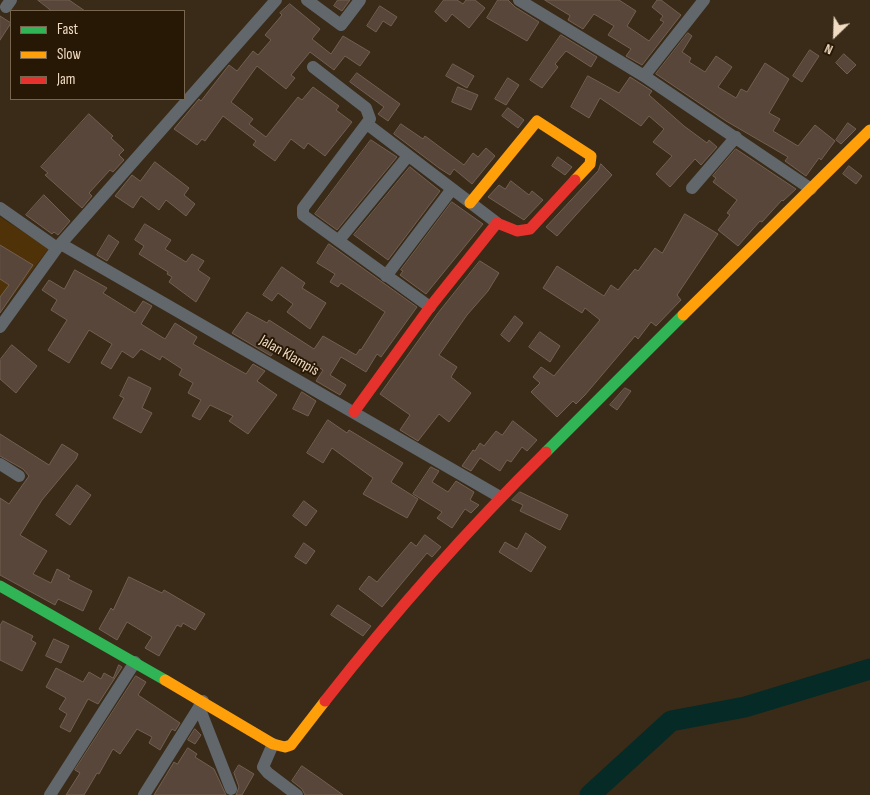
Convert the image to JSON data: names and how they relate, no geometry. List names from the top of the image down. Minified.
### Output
{"streets":{"street":["Jalan Klampis"]},"legend":["Fast","Slow","Jam"],"north":"bottom left"}
